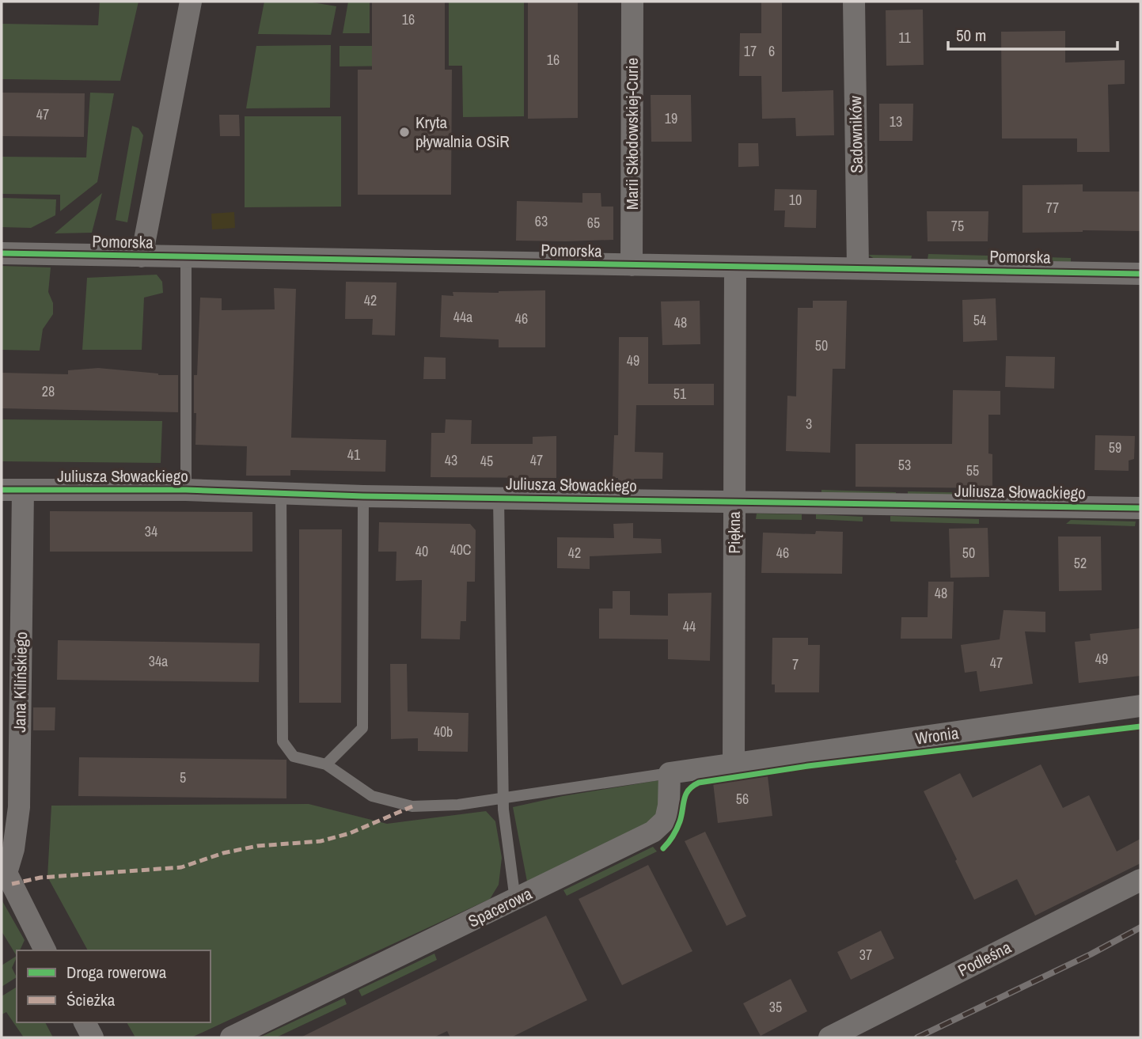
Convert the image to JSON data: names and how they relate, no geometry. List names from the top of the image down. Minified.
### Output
{"streets":{"street":["Marii Skłodowskiej-Curie","Sadowników","Pomorska","Juliusza Słowackiego","Piękna","Jana Kilińskiego","Wronia","Spacerowa","Podleśna"]},"crossings":[["Marii Skłodowskiej-Curie","Pomorska"],["Sadowników","Pomorska"],["Pomorska","Piękna"],["Juliusza Słowackiego","Piękna"],["Juliusza Słowackiego","Jana Kilińskiego"],["Piękna","Wronia"]],"places":["Kryta pływalnia OSiR"],"house_numbers":["16","11","17","6","16","47","19","13","10","77","63","65","75","42","44a","46","54","48","50","49","28","51","3","59","41","43","47","45","53","55","34","40C","40","42","46","50","52","48","44","49","34a","47","7","40b","5","56","37","35"],"legend":["Droga rowerowa","Ścieżka"],"scale_bar":"50 m"}
